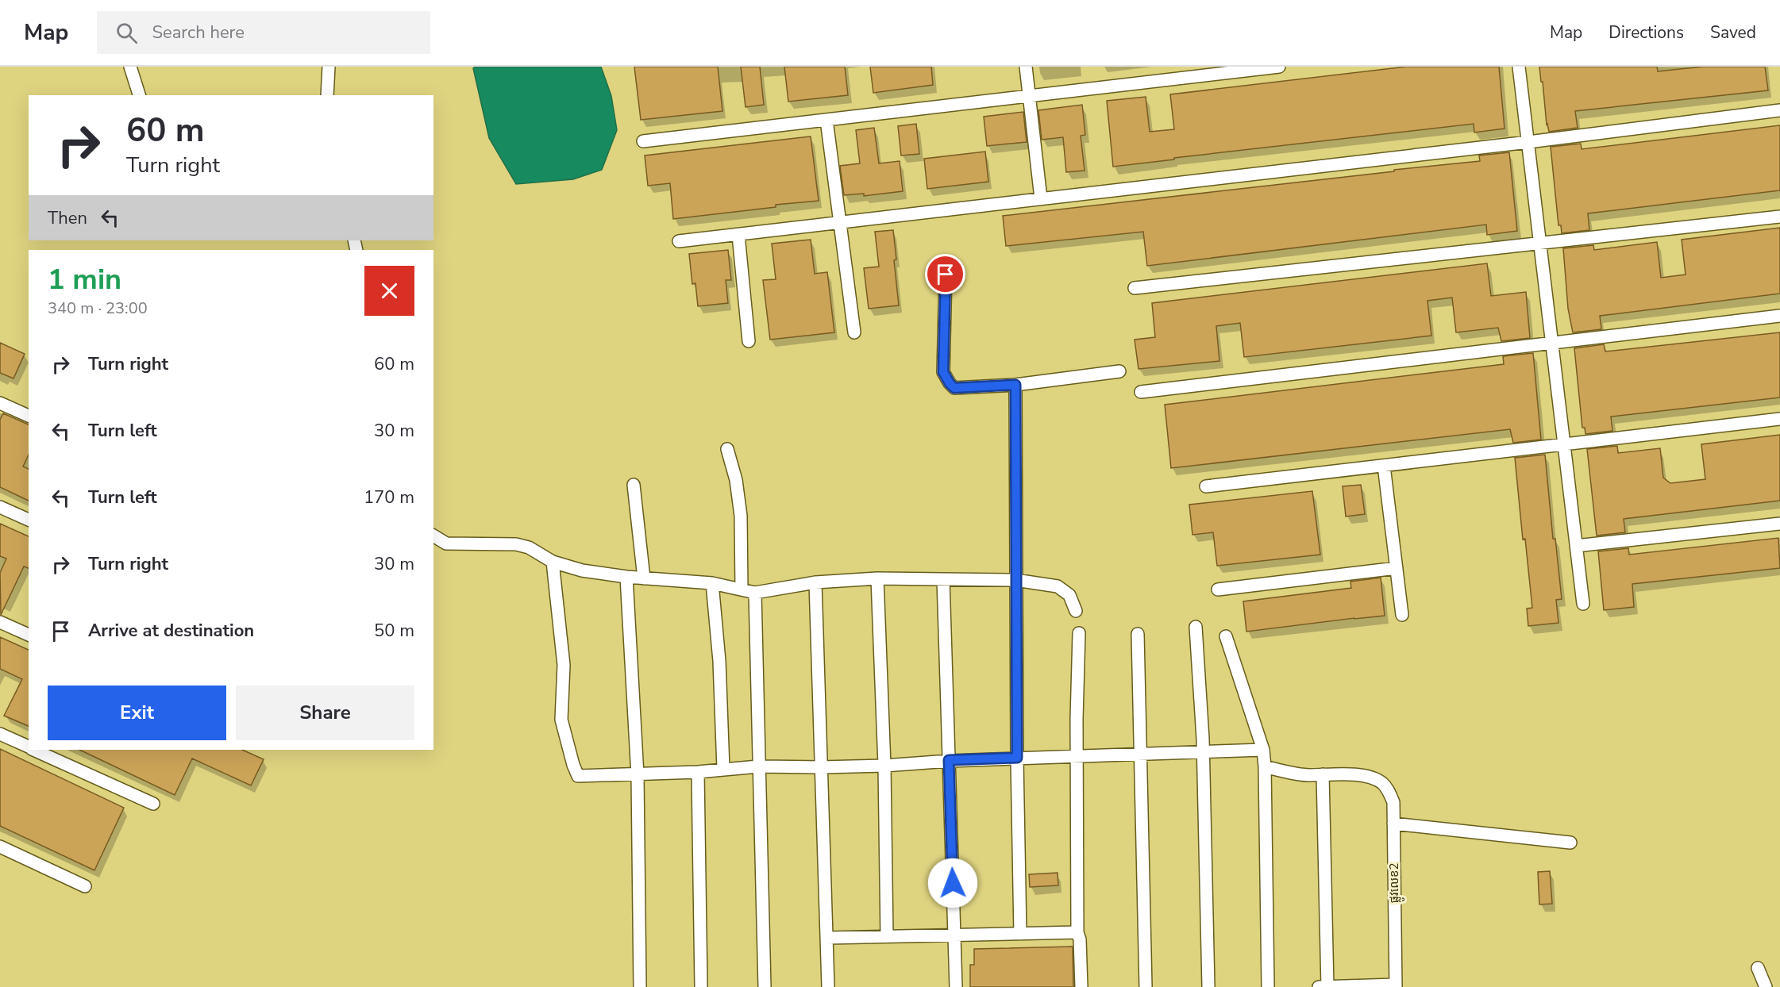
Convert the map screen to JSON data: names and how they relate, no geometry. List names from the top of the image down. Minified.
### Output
{"streets":{"street":["ផ្លូវលេខ2"]},"page":{"header":"Map","search":"Search here","nav":["Map","Directions","Saved"],"turn":["60 m","Turn right"],"then":"Then","heading":["1 min","340 m · 23:00"],"list":[{"name":"Turn right","value":"60 m"},{"name":"Turn left","value":"30 m"},{"name":"Turn left","value":"170 m"},{"name":"Turn right","value":"30 m"},{"name":"Arrive at destination","value":"50 m"}],"buttons":["Exit","Share"]}}
